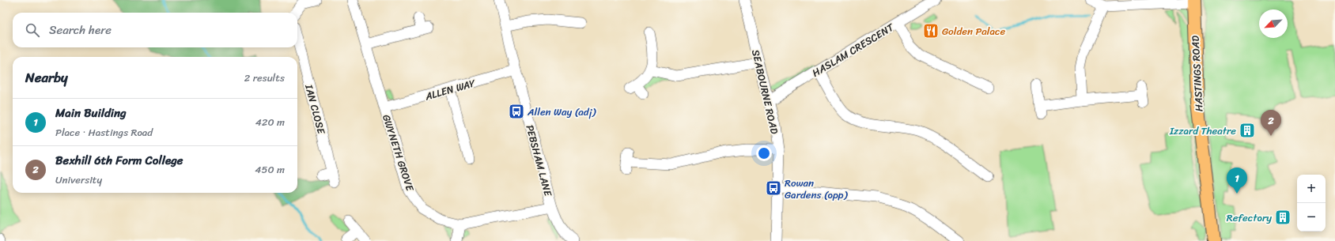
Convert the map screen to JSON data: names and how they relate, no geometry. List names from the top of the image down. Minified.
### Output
{"streets":{"main road":["HASTINGS ROAD"],"street":["HASLAM CRESCENT","ALLEN WAY","SEABOURNE ROAD","IAN CLOSE","GWYNETH GROVE","PEBSHAM LANE"]},"crossings":[["HASLAM CRESCENT","SEABOURNE ROAD"],["ALLEN WAY","GWYNETH GROVE"],["ALLEN WAY","PEBSHAM LANE"],["GWYNETH GROVE","PEBSHAM LANE"]],"places":{"restaurant":["Golden Palace"],"bus stop":["Allen Way (adj)","Rowan Gardens (opp)"],"building":["Izzard Theatre","Refectory"]},"north":"bottom left","page":{"search":"Search here","heading":["Nearby","2 results"],"list":[{"mark":"1","name":"Main Building","note":"Place · Hastings Road","value":"420 m"},{"mark":"2","name":"Bexhill 6th Form College","note":"University","value":"450 m"}],"pins":["2","1"],"map_buttons":["+","−"]}}
